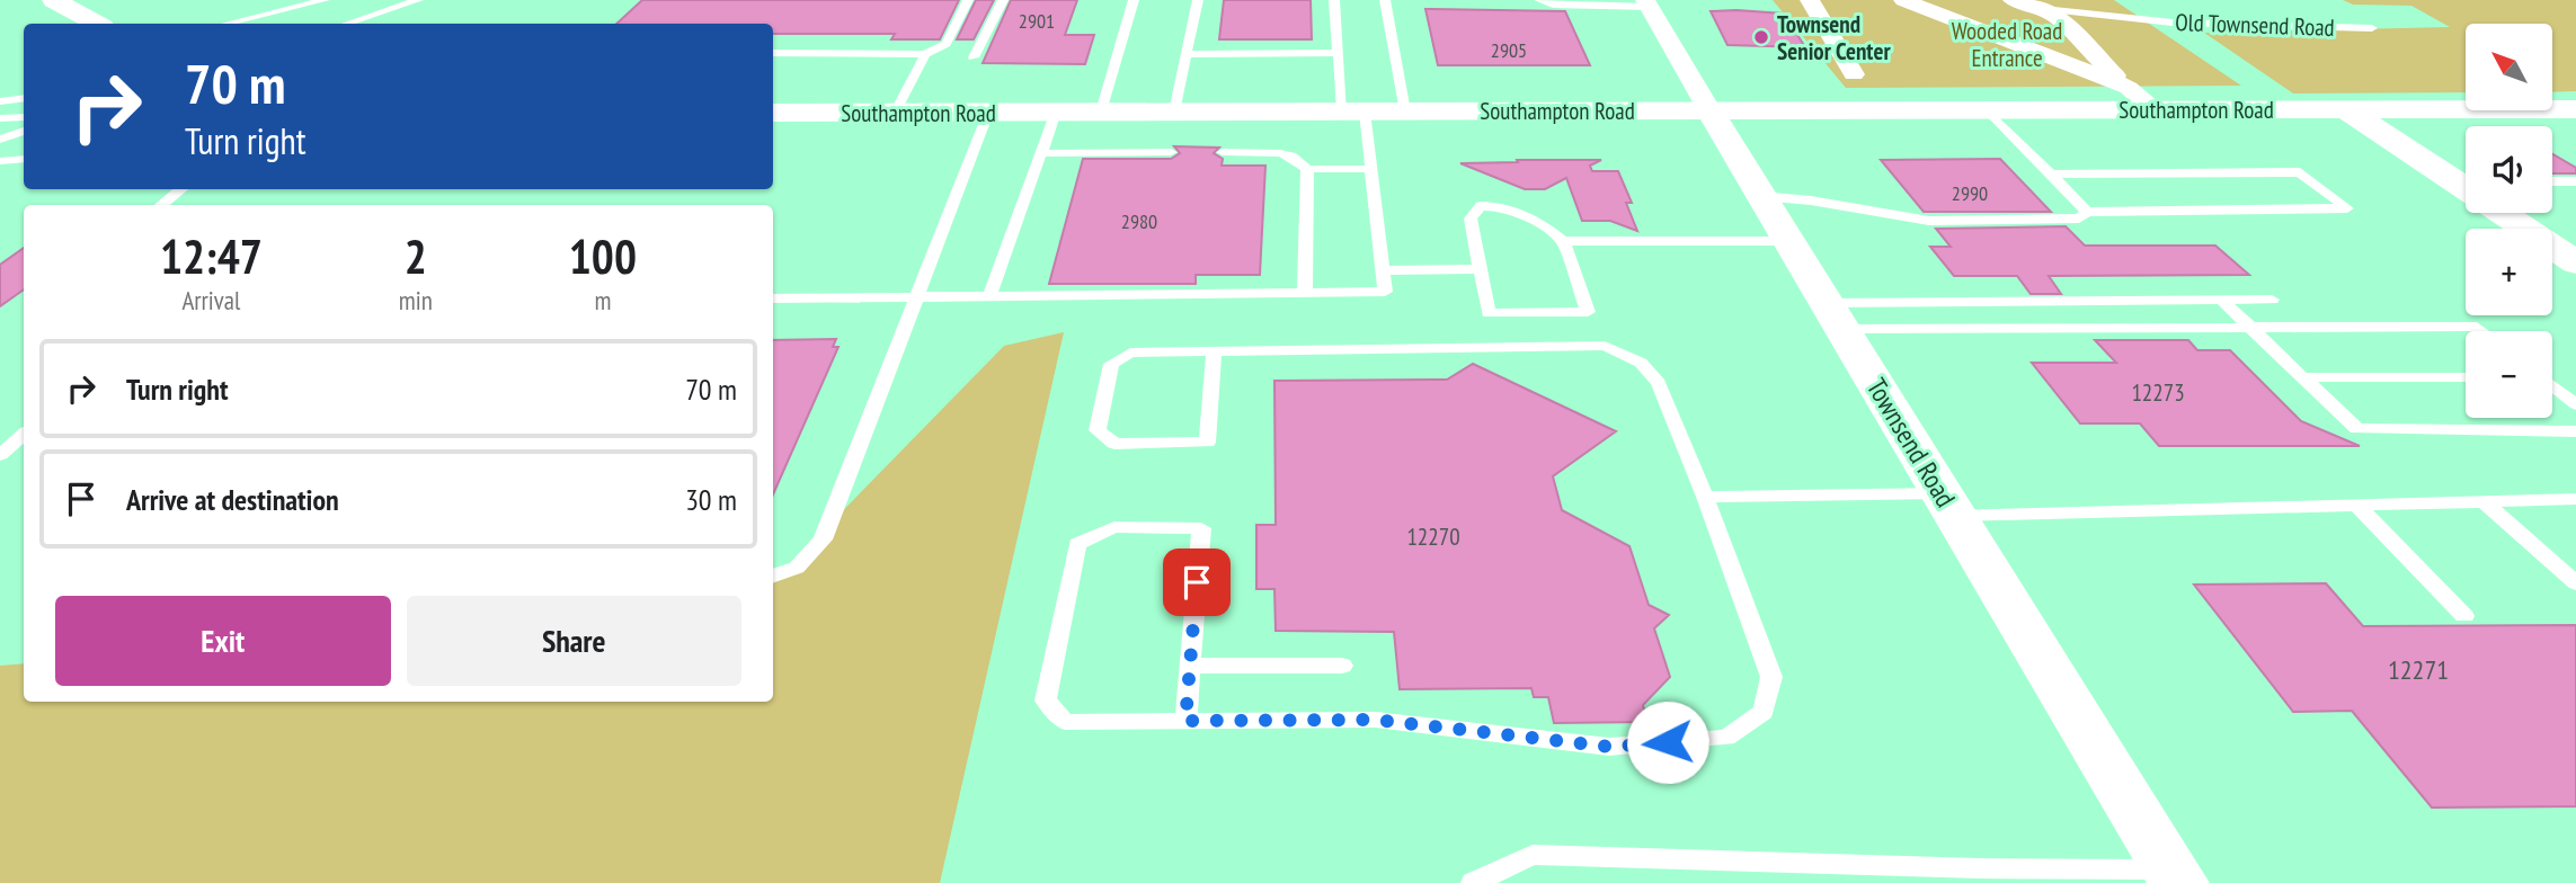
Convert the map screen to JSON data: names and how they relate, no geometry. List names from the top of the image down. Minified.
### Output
{"streets":{"street":["Old Townsend Road","Southampton Road","Townsend Road"]},"crossings":[["Old Townsend Road","Southampton Road"],["Southampton Road","Townsend Road"]],"parks":["Wooded Road Entrance"],"places":["Townsend Senior Center"],"house_numbers":["2901","2905","2990","2980","12273","12270","12271"],"north":"top left","page":{"map_buttons":["+","−"],"turn":["70 m","Turn right"],"eta":["12:47","Arrival","2","min","100","m"],"list":[{"name":"Turn right","value":"70 m"},{"name":"Arrive at destination","value":"30 m"}],"buttons":["Exit","Share"]}}
